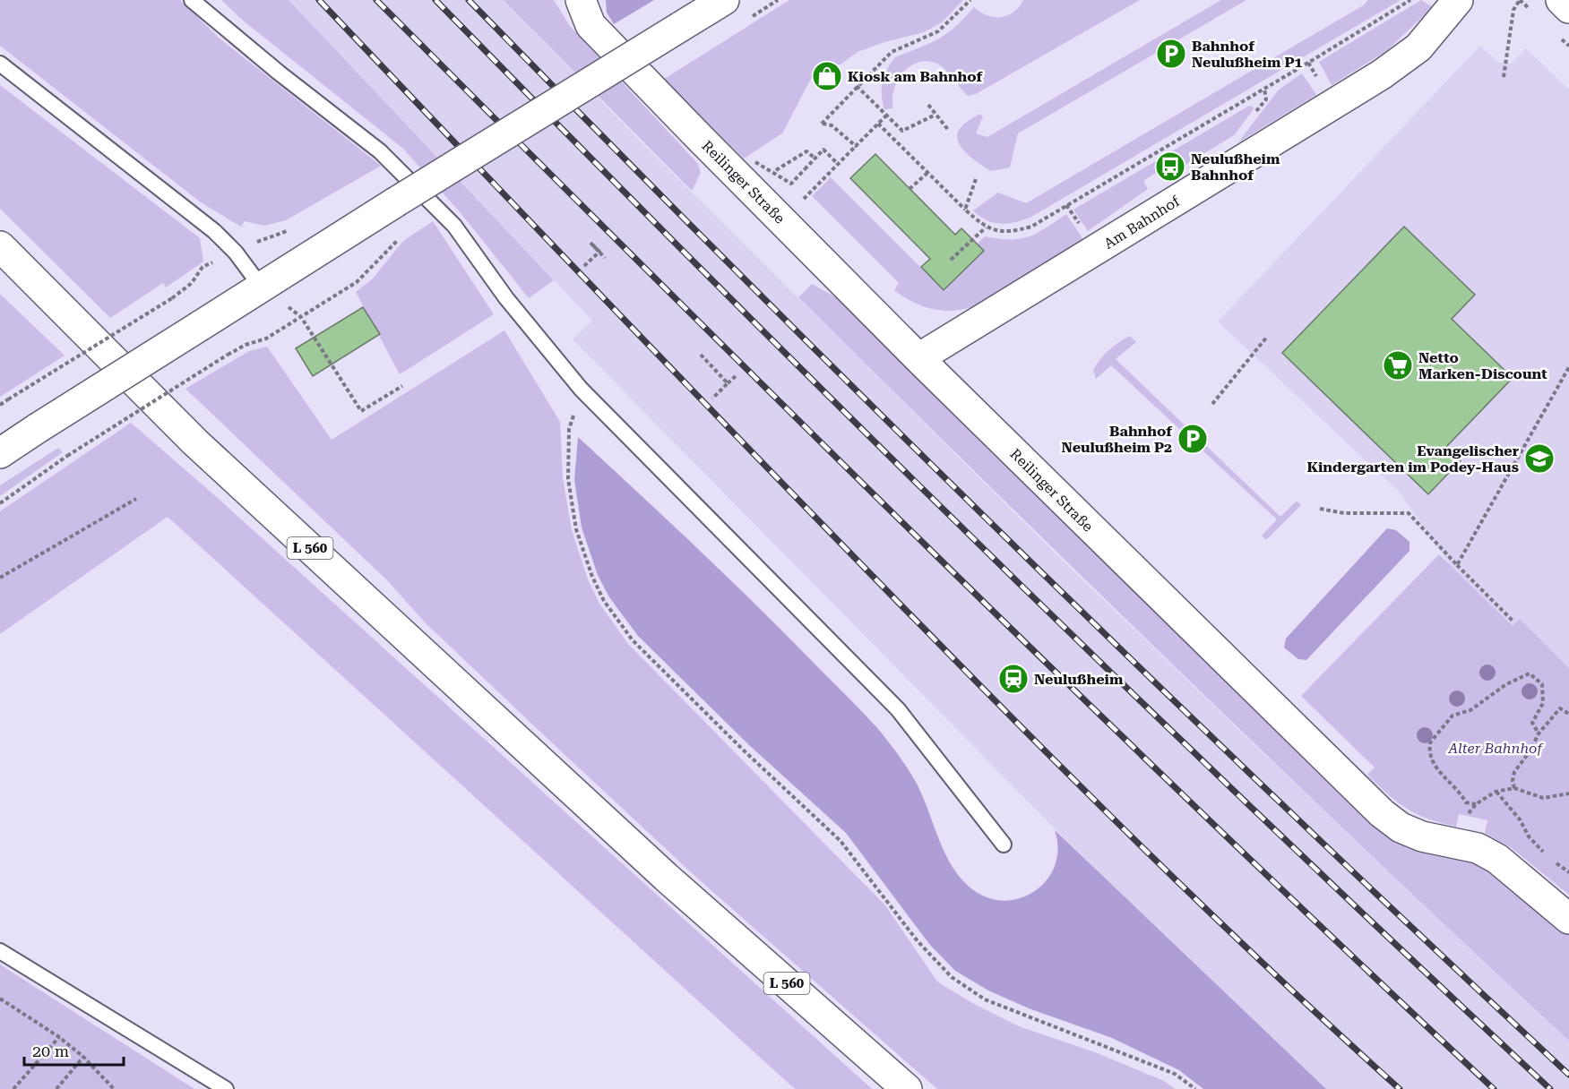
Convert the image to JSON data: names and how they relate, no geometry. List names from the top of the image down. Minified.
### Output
{"streets":{"street":["Reilinger Straße","Am Bahnhof","L 560"]},"crossings":[["Reilinger Straße","Am Bahnhof"]],"parks":["Alter Bahnhof"],"places":{"parking":["Bahnhof Neulußheim P1","Bahnhof Neulußheim P2"],"shop":["Kiosk am Bahnhof"],"bus stop":["Neulußheim Bahnhof"],"supermarket":["Netto Marken-Discount"],"school or university":["Evangelischer Kindergarten im Podey-Haus"],"station":["Neulußheim"]},"scale_bar":"20 m"}
